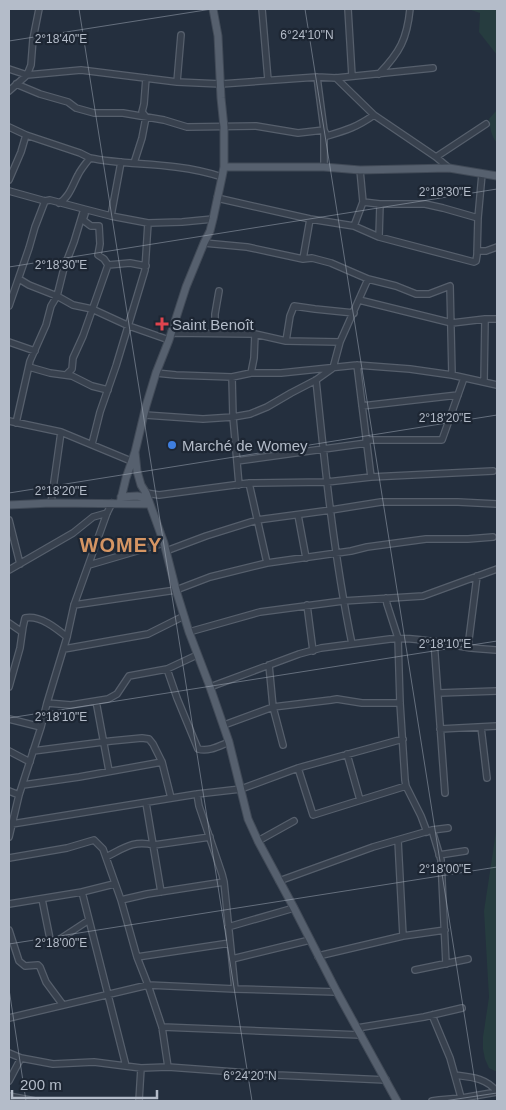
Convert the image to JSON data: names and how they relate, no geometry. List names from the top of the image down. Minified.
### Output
{"districts":["WOMEY"],"places":{"health":["Saint Benoît"],"other":["Marché de Womey"]},"scale_bar":"200 m","coordinates":["6°24'10\"N","2°18'40\"E","2°18'30\"E","2°18'20\"E","2°18'10\"E","2°18'00\"E","6°24'20\"N"]}
